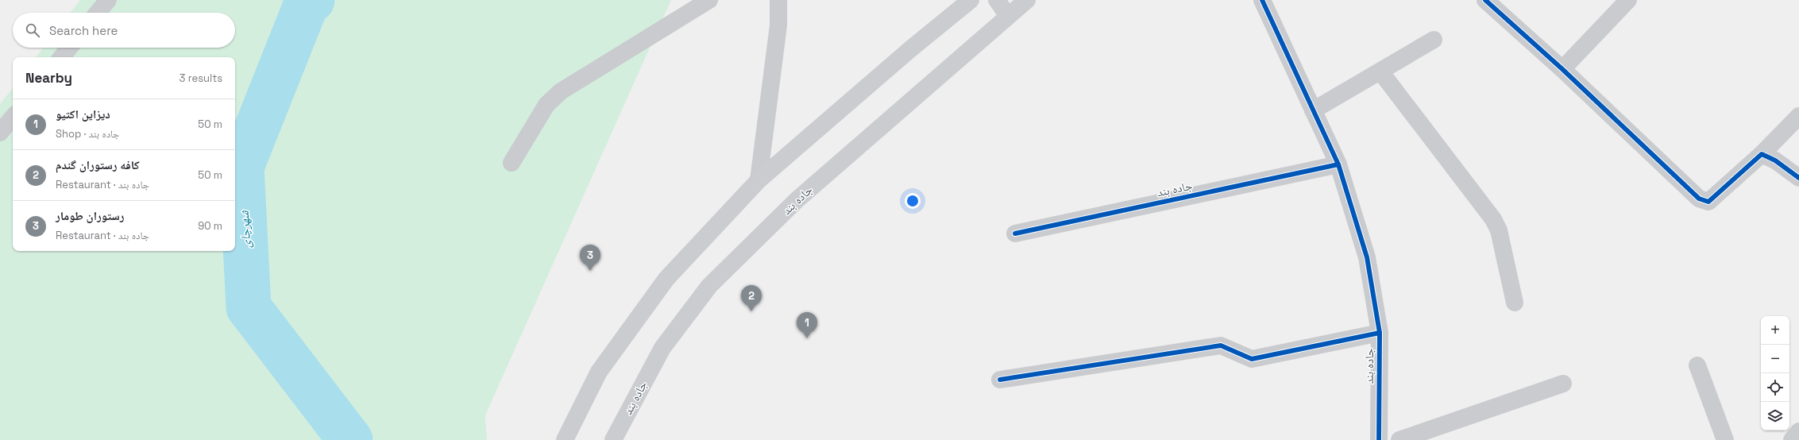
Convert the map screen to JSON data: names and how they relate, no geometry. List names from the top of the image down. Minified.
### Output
{"streets":{"main road":["جاده بند"]},"water":["شهرچای"],"page":{"search":"Search here","heading":["Nearby","3 results"],"list":[{"mark":"1","name":"دیزاین اکتیو","note":"Shop · جاده بند","value":"50 m"},{"mark":"2","name":"کافه رستوران گندم","note":"Restaurant · جاده بند","value":"50 m"},{"mark":"3","name":"رستوران طومار","note":"Restaurant · جاده بند","value":"90 m"}],"pins":["3","2","1"],"map_buttons":["+","−"]}}
